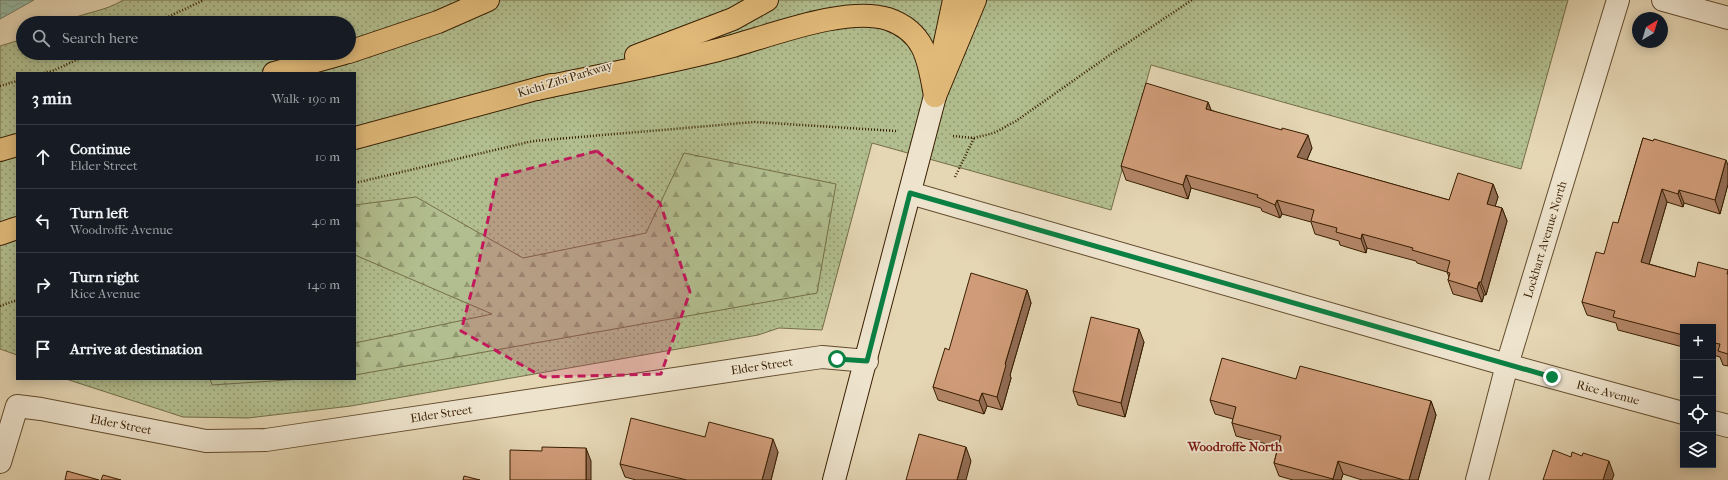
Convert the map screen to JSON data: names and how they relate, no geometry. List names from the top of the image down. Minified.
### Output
{"streets":{"highway":["Kichi Zībī Parkway"],"street":["Lockhart Avenue North","Elder Street","Rice Avenue"]},"crossings":[["Lockhart Avenue North","Rice Avenue"]],"districts":["Woodroffe North"],"north":"top right","page":{"search":"Search here","heading":["3 min","Walk · 190 m"],"list":[["Continue","Elder Street","10 m"],["Turn left","Woodroffe Avenue","40 m"],["Turn right","Rice Avenue","140 m"],"Arrive at destination"],"map_buttons":["+","−"]}}
